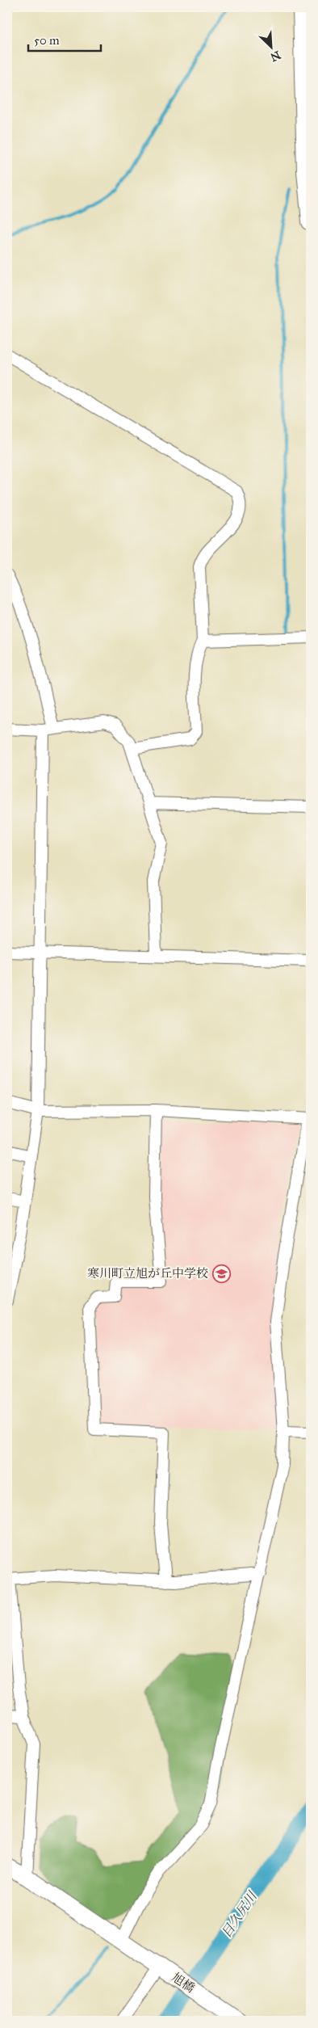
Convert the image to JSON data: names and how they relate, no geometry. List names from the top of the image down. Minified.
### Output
{"streets":{"street":["旭橋"]},"water":["目久尻川"],"places":{"school or university":["寒川町立旭が丘中学校"]},"scale_bar":"50 m","north":"bottom right"}
